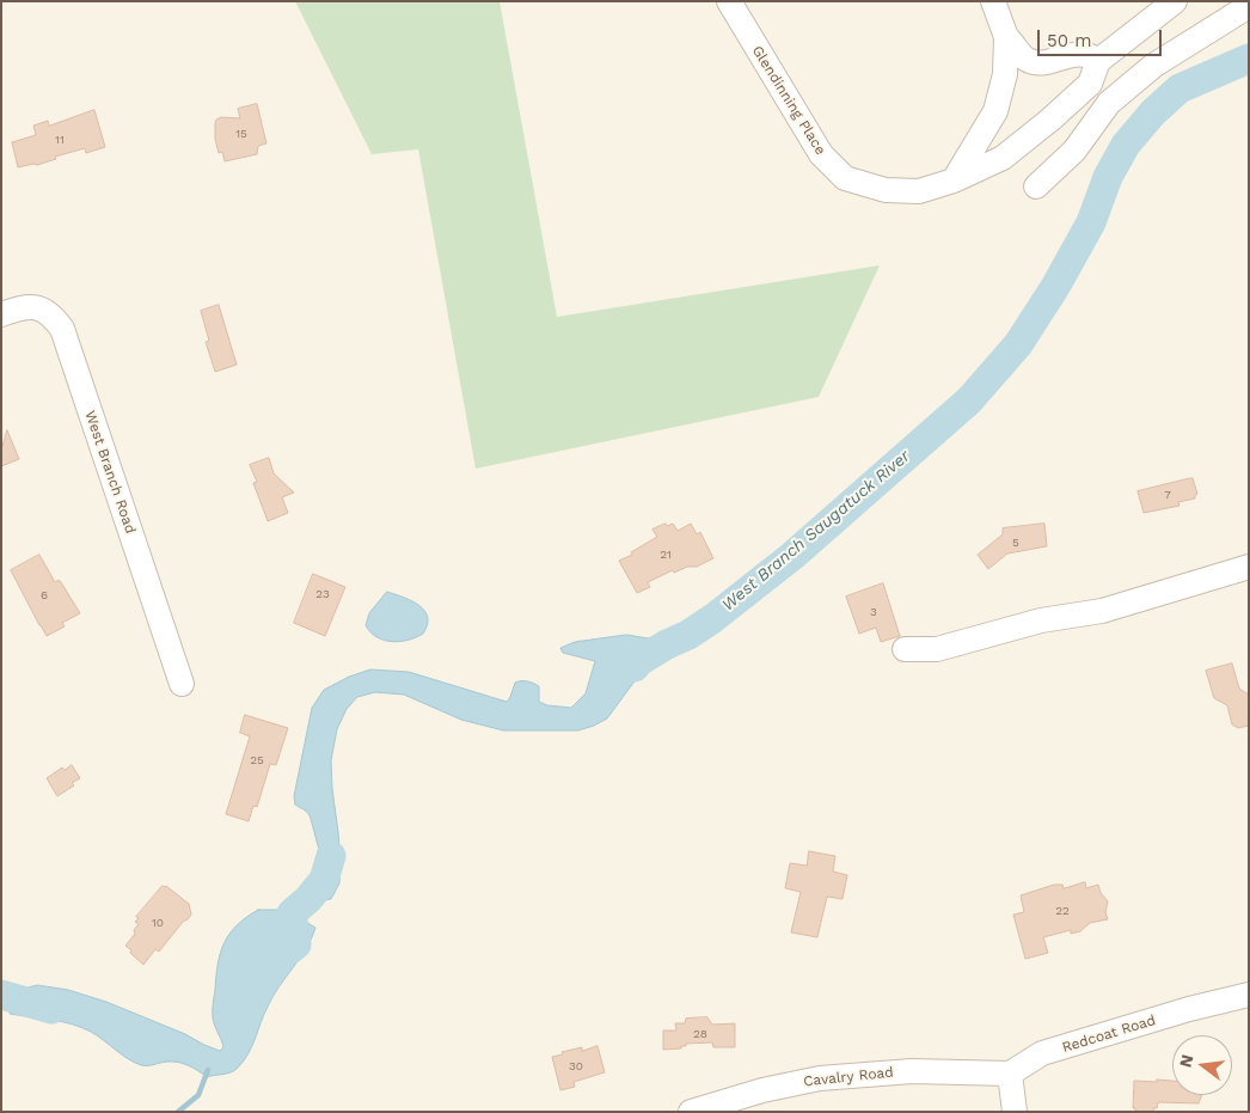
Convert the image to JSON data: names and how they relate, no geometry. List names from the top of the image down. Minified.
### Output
{"streets":{"street":["Glendinning Place","West Branch Road","Redcoat Road","Cavalry Road"]},"crossings":[["Redcoat Road","Cavalry Road"]],"water":["West Branch Saugatuck River"],"house_numbers":["15","11","7","5","21","23","6","3","25","22","10","28","30"],"scale_bar":"50 m","north":"left"}
